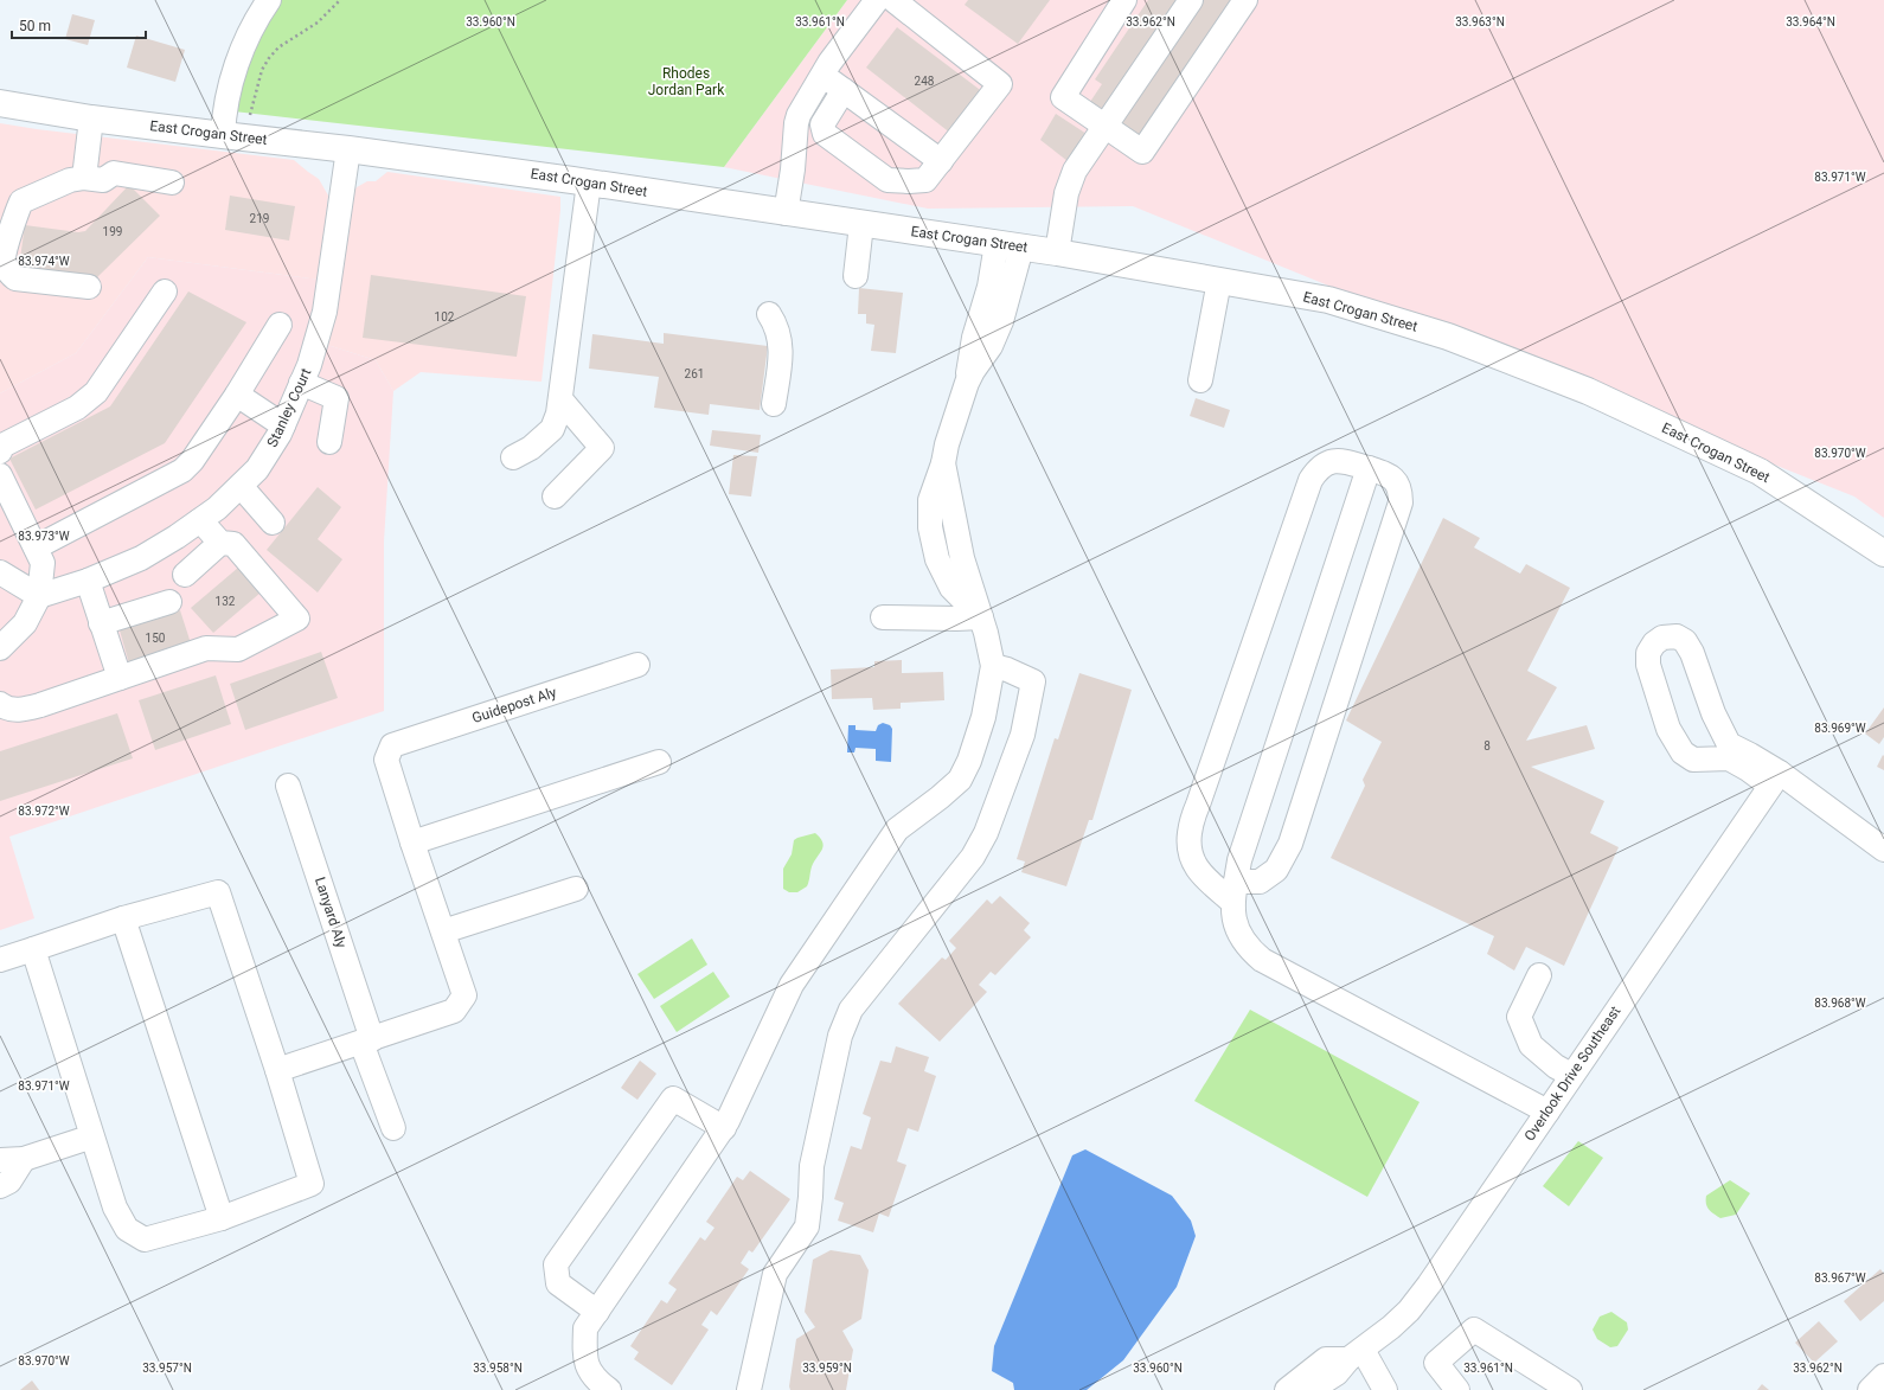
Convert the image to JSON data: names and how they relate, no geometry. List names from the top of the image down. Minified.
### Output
{"streets":{"main road":["East Crogan Street"],"street":["Stanley Court","Guidepost Aly","Lanyard Aly","Overlook Drive Southeast"]},"crossings":[["East Crogan Street","Stanley Court"]],"parks":["Rhodes Jordan Park"],"house_numbers":["248","219","199","102","261","132","150","8"],"scale_bar":"50 m","coordinates":["33.964°N","33.960°N","33.961°N","33.962°N","33.963°N","83.971°W","83.974°W","83.970°W","83.973°W","83.969°W","83.972°W","83.968°W","83.967°W","33.957°N","33.958°N","33.959°N"]}
